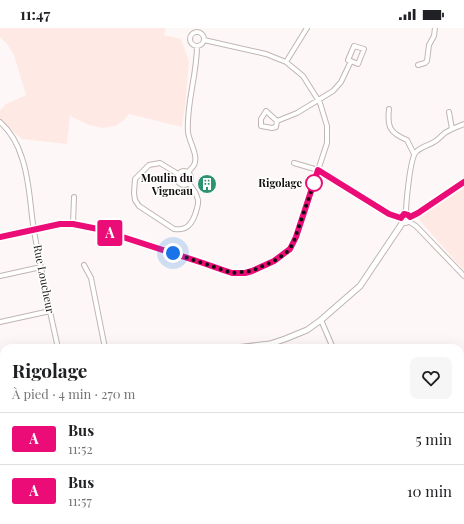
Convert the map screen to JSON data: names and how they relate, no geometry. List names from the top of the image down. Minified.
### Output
{"streets":{"street":["Rue Loucheur"]},"places":{"other":["Rigolage"],"building":["Moulin du Vigneau"]},"lines":["bus line A"],"page":{"status":"11:47","on_map":"A","heading":["Rigolage","À pied · 4 min · 270 m"],"list":[{"mark":"A","name":"Bus","note":"11:52","value":"5 min"},{"mark":"A","name":"Bus","note":"11:57","value":"10 min"}]}}
